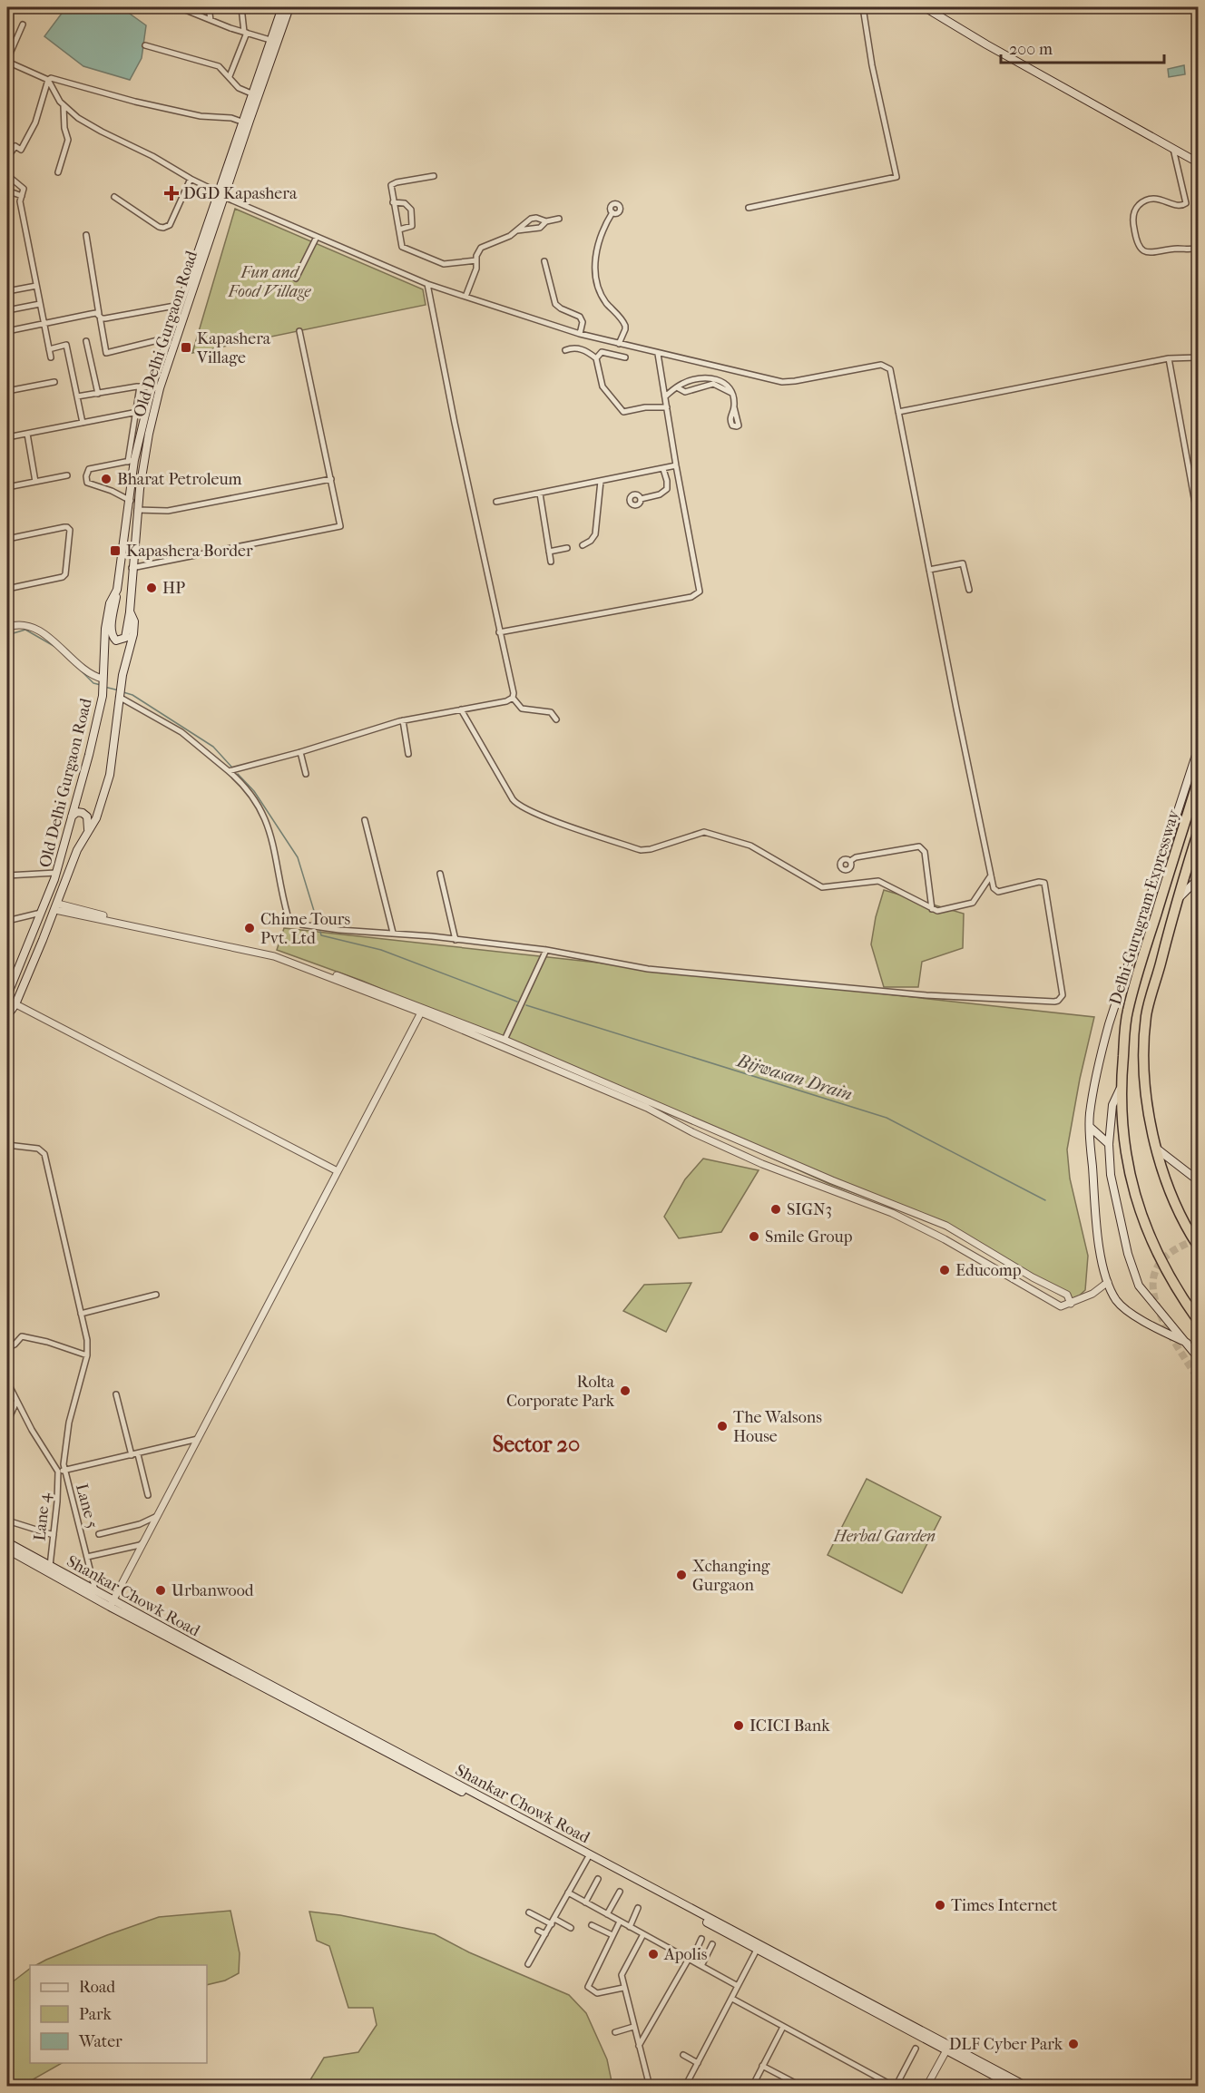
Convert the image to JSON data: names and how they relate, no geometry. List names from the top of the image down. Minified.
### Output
{"streets":{"highway":["Delhi-Gurugram Expressway"],"main road":["Old Delhi Gurgaon Road","Shankar Chowk Road"],"street":["Lane 5","Lane 4"]},"crossings":[["Lane 5","Lane 4"],["Lane 5","Shankar Chowk Road"],["Lane 4","Shankar Chowk Road"]],"districts":["Sector 20"],"water":["Bijwasan Drain"],"parks":["Fun and Food Village","Herbal Garden"],"places":{"health":["DGD Kapashera"],"transit":["Kapashera Village","Kapashera Border"],"other":["Bharat Petroleum","HP","Chime Tours Pvt. Ltd","SIGN3","Smile Group","Educomp","Rolta Corporate Park","The Walsons House","Xchanging Gurgaon","Urbanwood","ICICI Bank","Times Internet","Apolis","DLF Cyber Park"]},"legend":["Road","Park","Water"],"scale_bar":"200 m"}
